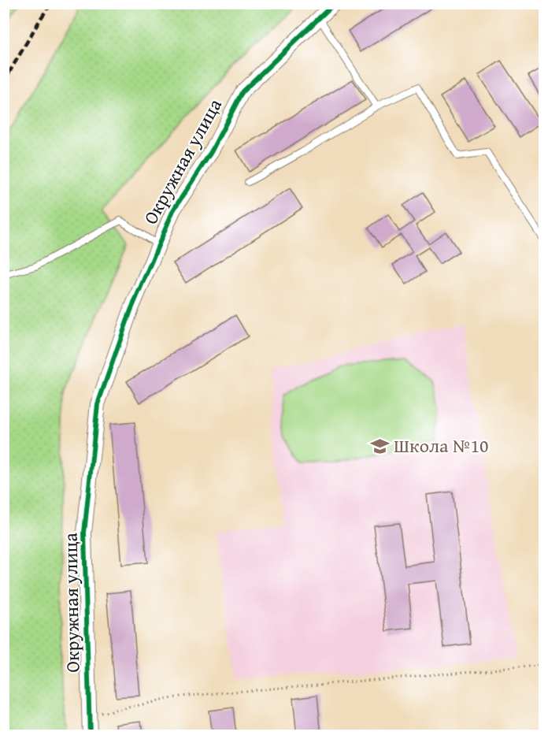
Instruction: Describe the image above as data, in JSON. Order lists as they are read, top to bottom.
{
  "streets": {
    "street": ["Окружная улица"]
  },
  "places": {
    "school or university": ["Школа №10"]
  }
}
